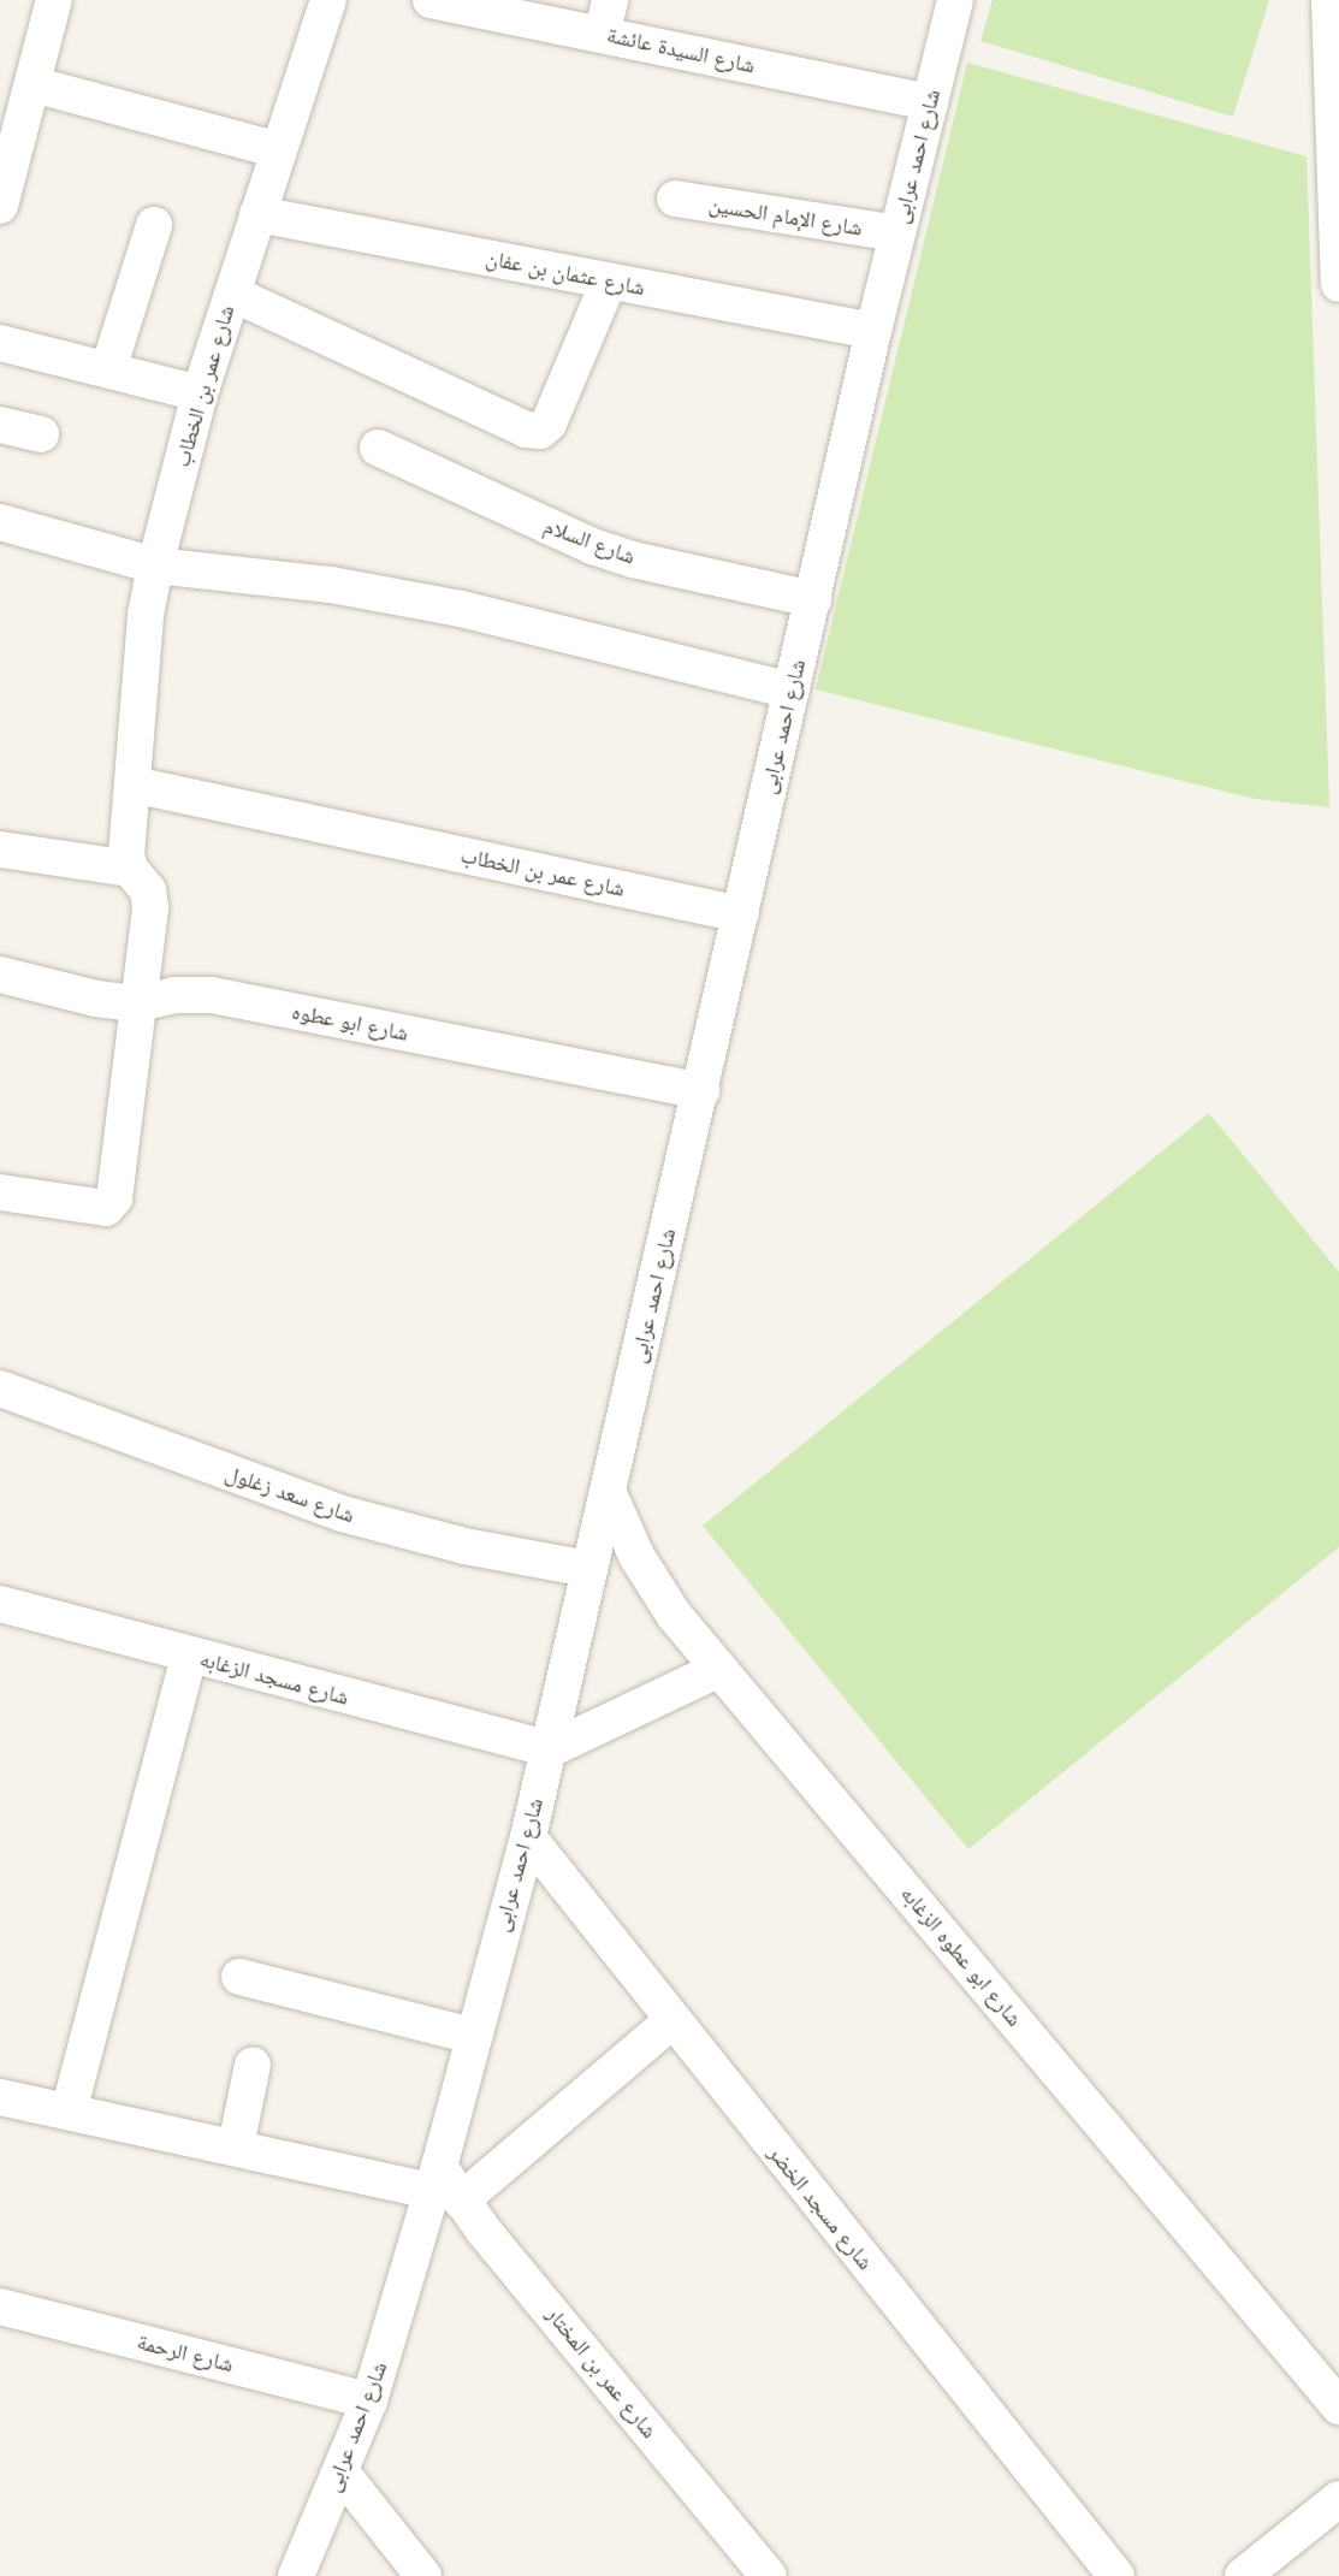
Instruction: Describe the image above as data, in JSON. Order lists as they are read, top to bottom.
{
  "streets": {
    "street": [
      "شارع السيدة عائشة",
      "شارع احمد عرابى",
      "شارع الإمام الحسين",
      "شارع عثمان بن عفان",
      "شارع عمر بن الخطاب",
      "شارع السلام",
      "شارع ابو عطوه",
      "شارع سعد زغلول",
      "شارع مسجد الزغابه",
      "شارع ابو عطوه الزغابه",
      "شارع مسجد الخضر",
      "شارع الرحمة",
      "شارع عمر بن المختار"
    ]
  },
  "crossings": [
    ["شارع السيدة عائشة", "شارع احمد عرابى"],
    ["شارع احمد عرابى", "شارع الإمام الحسين"],
    ["شارع احمد عرابى", "شارع عثمان بن عفان"],
    ["شارع احمد عرابى", "شارع عمر بن الخطاب"],
    ["شارع احمد عرابى", "شارع السلام"],
    ["شارع احمد عرابى", "شارع ابو عطوه"],
    ["شارع احمد عرابى", "شارع سعد زغلول"],
    ["شارع احمد عرابى", "شارع مسجد الزغابه"],
    ["شارع احمد عرابى", "شارع ابو عطوه الزغابه"],
    ["شارع احمد عرابى", "شارع مسجد الخضر"],
    ["شارع احمد عرابى", "شارع الرحمة"],
    ["شارع احمد عرابى", "شارع عمر بن المختار"],
    ["شارع عثمان بن عفان", "شارع عمر بن الخطاب"]
  ]
}
